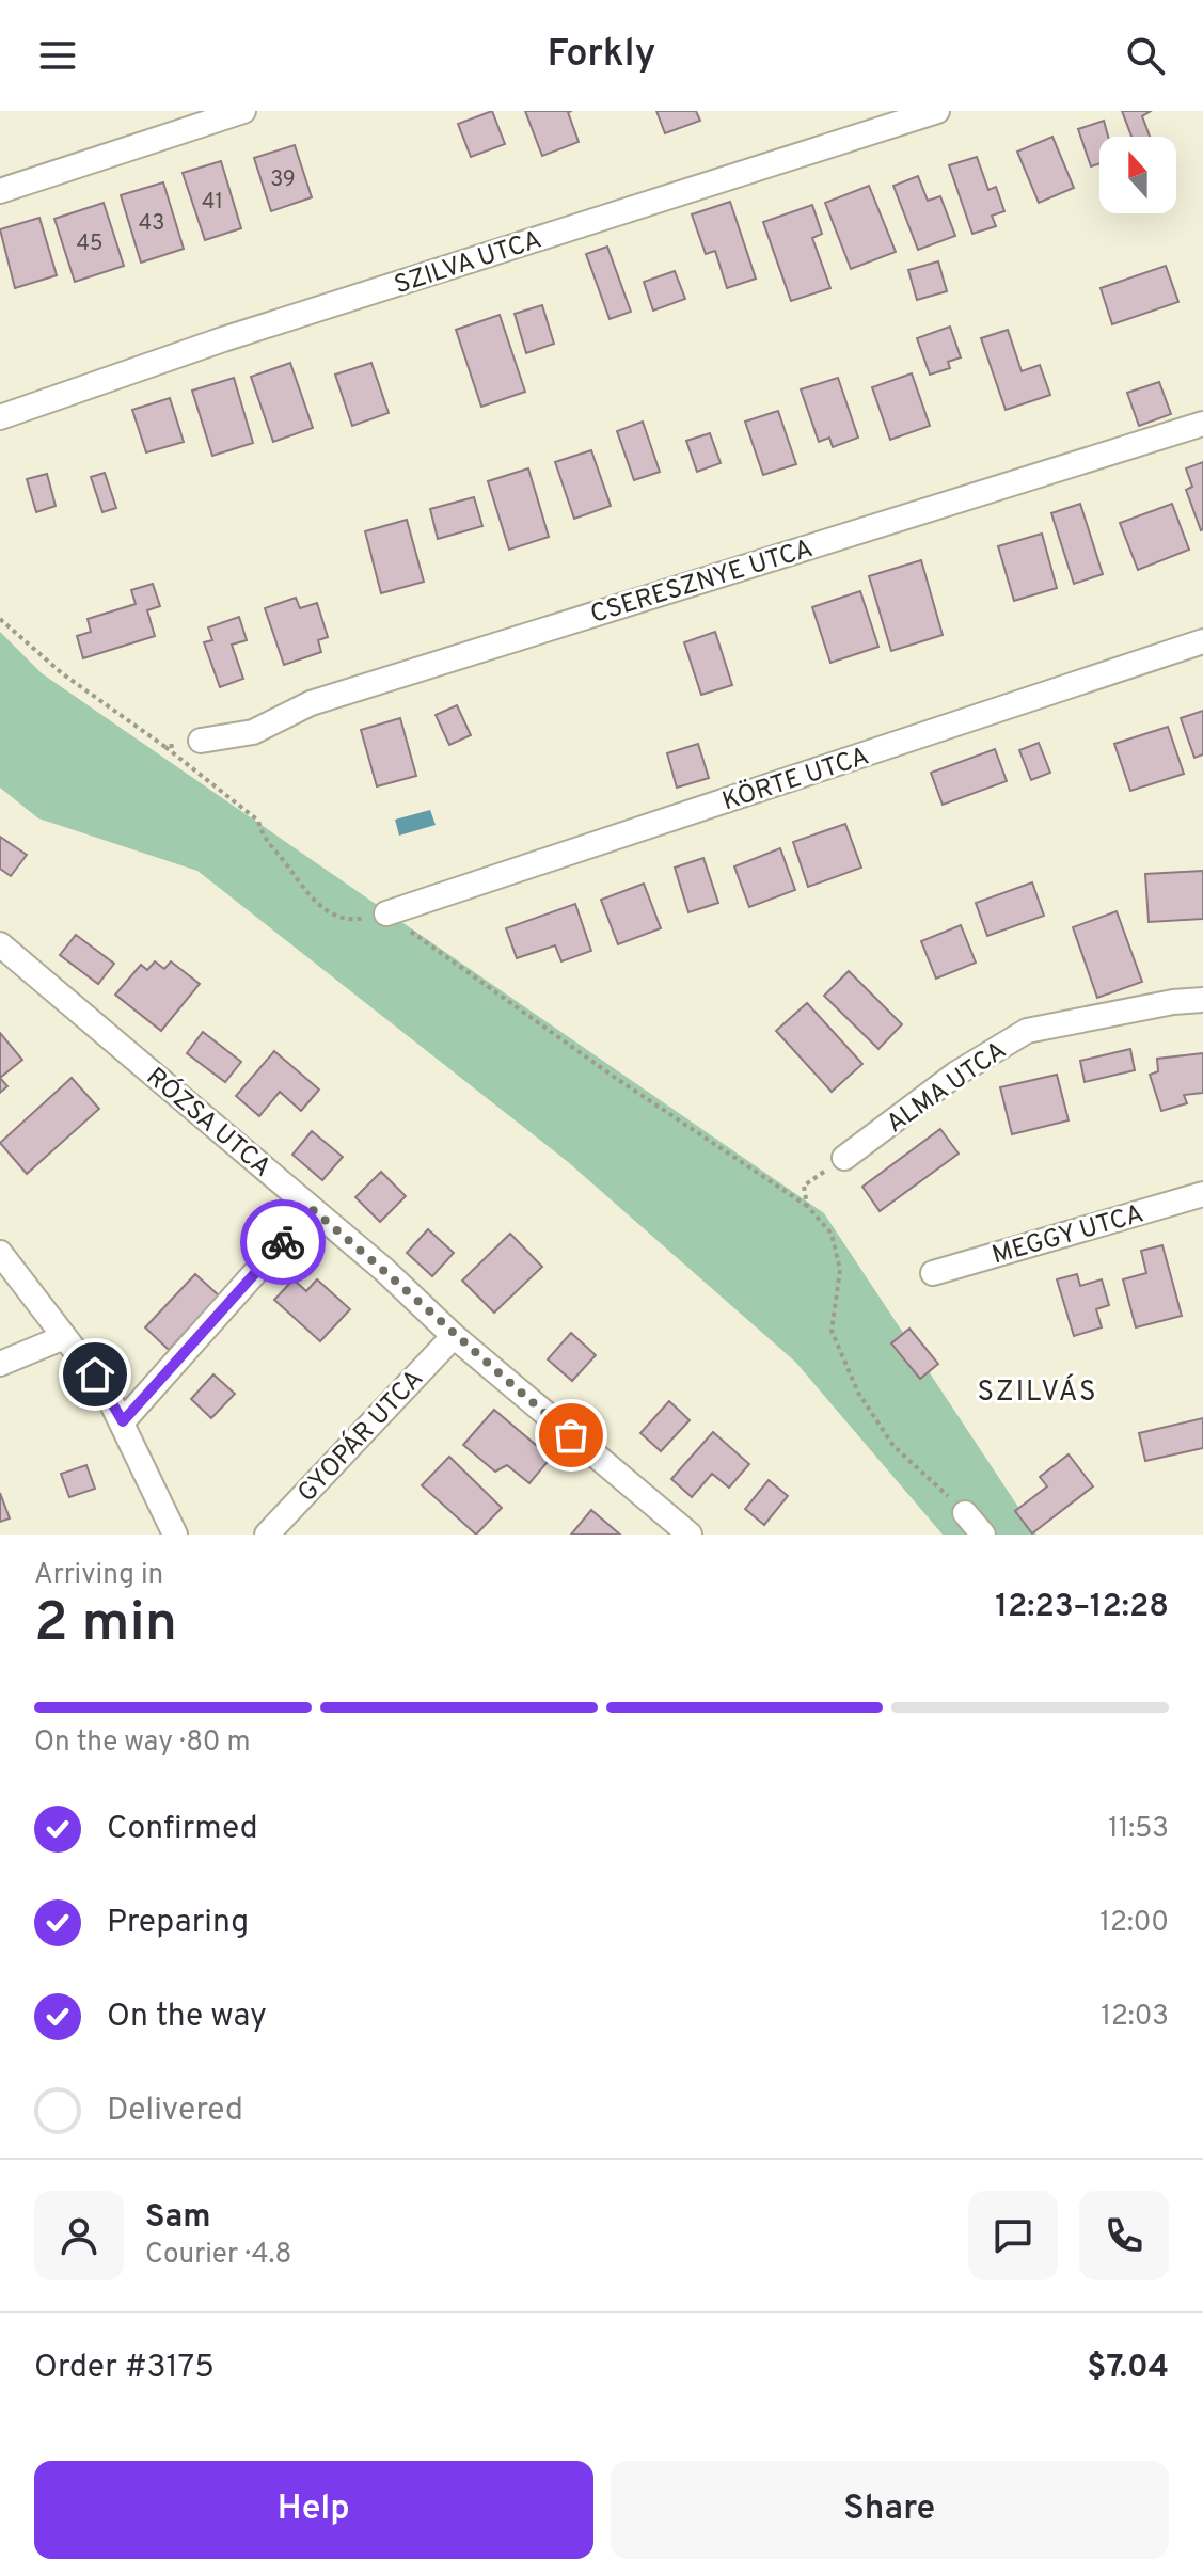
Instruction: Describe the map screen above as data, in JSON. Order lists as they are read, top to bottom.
{
  "streets": {
    "street": [
      "SZILVA UTCA",
      "CSERESZNYE UTCA",
      "KÖRTE UTCA",
      "ALMA UTCA",
      "RÓZSA UTCA",
      "MEGGY UTCA",
      "GYOPÁR UTCA"
    ]
  },
  "crossings": [
    ["RÓZSA UTCA", "GYOPÁR UTCA"]
  ],
  "districts": ["SZILVÁS"],
  "house_numbers": [
    "39",
    "41",
    "43",
    "45"
  ],
  "north": "top",
  "page": {
    "header": "Forkly",
    "heading": ["2 min", "Arriving in", "12:23–12:28"],
    "panel": [
      "Sam",
      "Courier · 4.8",
      "Order #3175",
      "$7.04"
    ],
    "bar": "On the way · 80 m",
    "list": [
      ["Confirmed", "11:53"],
      ["Preparing", "12:00"],
      ["On the way", "12:03"],
      "Delivered"
    ],
    "buttons": ["Help", "Share"]
  }
}
